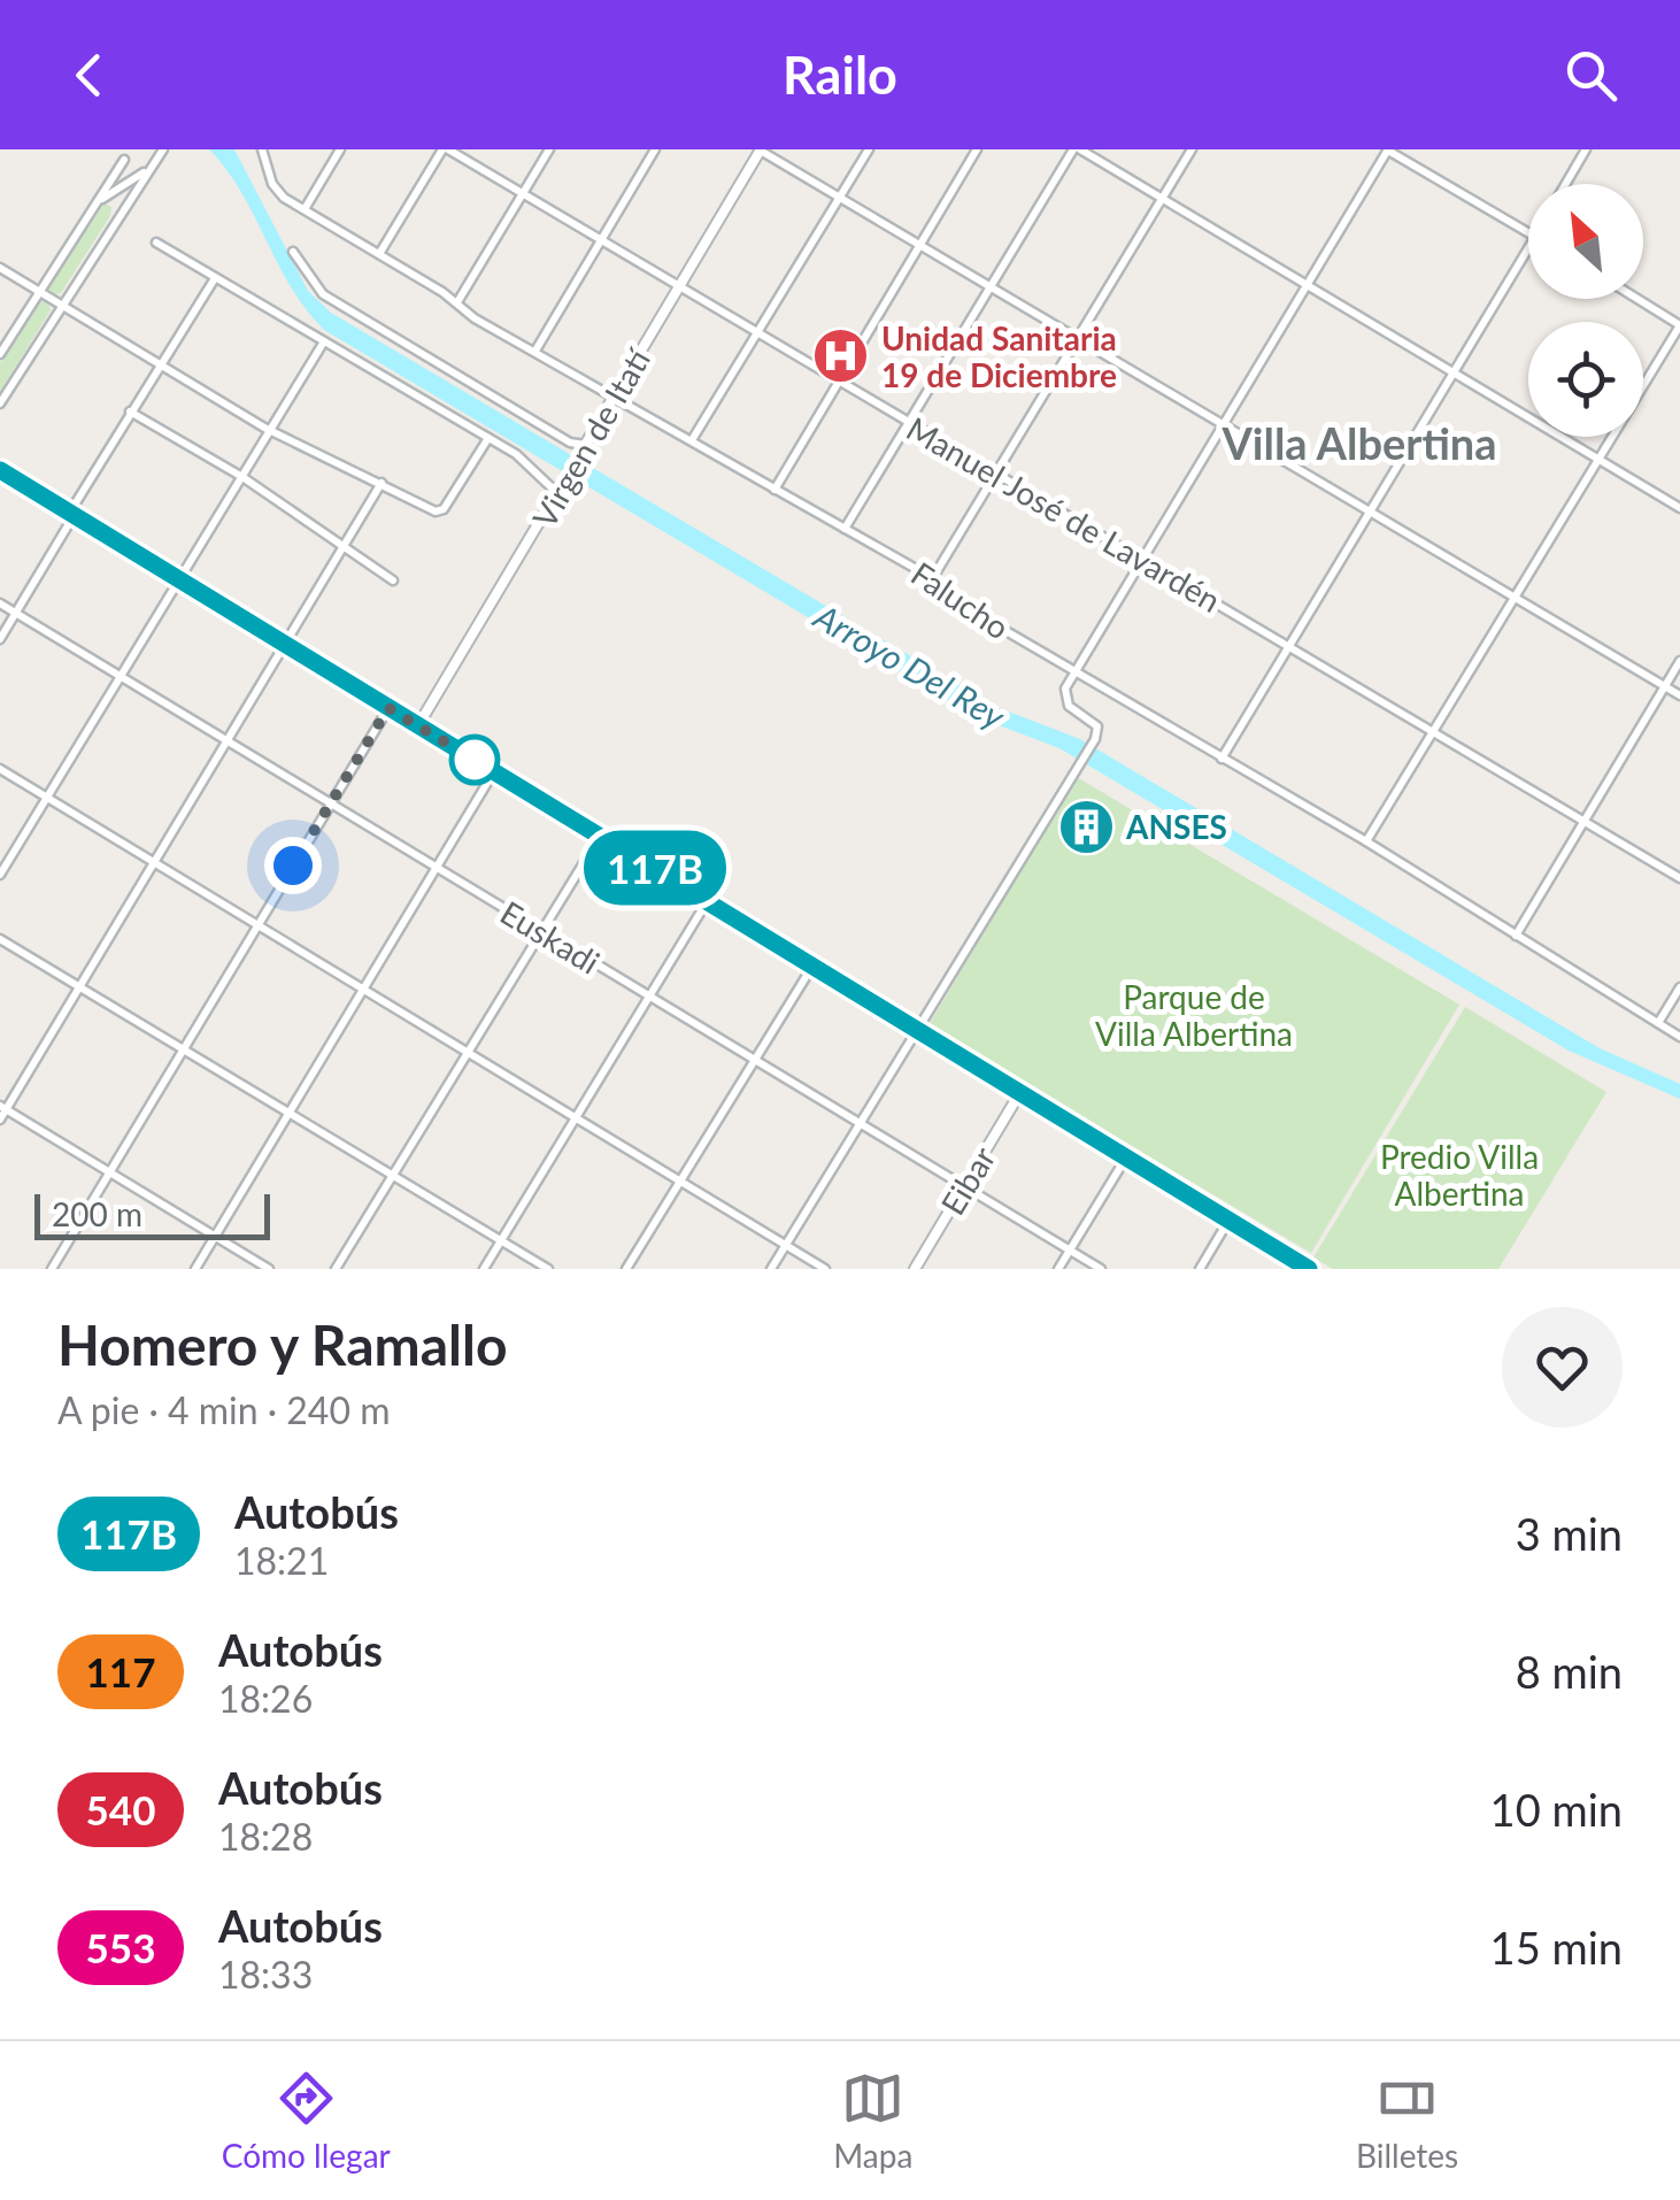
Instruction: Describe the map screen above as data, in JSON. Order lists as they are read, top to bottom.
{
  "streets": {
    "main road": ["Virgen de Itatí", "Eibar"],
    "street": ["Manuel José de Lavardén", "Falucho", "Euskadi"]
  },
  "crossings": [
    ["Virgen de Itatí", "Manuel José de Lavardén"],
    ["Virgen de Itatí", "Falucho"],
    ["Euskadi", "Eibar"]
  ],
  "districts": ["Villa Albertina"],
  "water": ["Arroyo Del Rey"],
  "parks": ["Parque de Villa Albertina", "Predio Villa Albertina"],
  "places": {
    "hospital": ["Unidad Sanitaria 19 de Diciembre"],
    "building": ["ANSES"]
  },
  "lines": ["bus line 117B"],
  "scale_bar": "200 m",
  "north": "top left",
  "page": {
    "header": "Railo",
    "on_map": "117B",
    "scale": "200 m",
    "heading": ["Homero y Ramallo", "A pie · 4 min · 240 m"],
    "list": [
      {
        "mark": "117B",
        "name": "Autobús",
        "note": "18:21",
        "value": "3 min"
      },
      {
        "mark": "117",
        "name": "Autobús",
        "note": "18:26",
        "value": "8 min"
      },
      {
        "mark": "540",
        "name": "Autobús",
        "note": "18:28",
        "value": "10 min"
      },
      {
        "mark": "553",
        "name": "Autobús",
        "note": "18:33",
        "value": "15 min"
      }
    ],
    "tabs": ["Cómo llegar", "Mapa", "Billetes"]
  }
}
